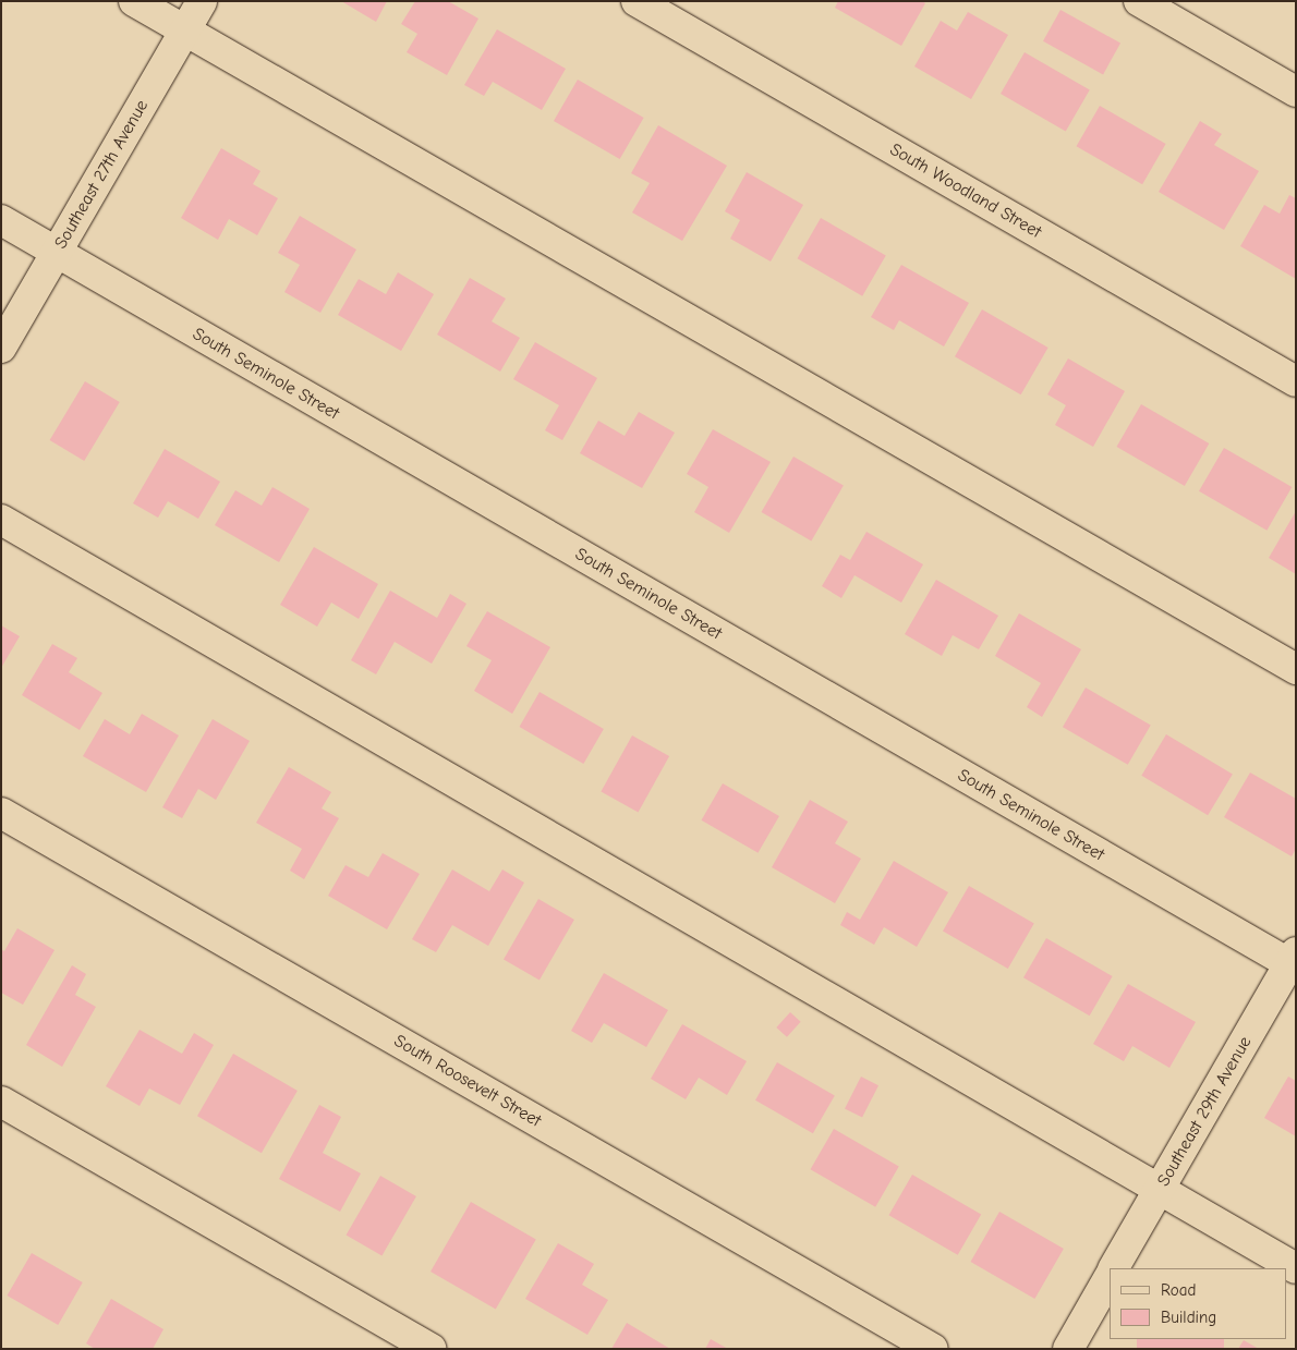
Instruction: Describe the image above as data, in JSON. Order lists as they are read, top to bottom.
{
  "streets": {
    "street": [
      "Southeast 27th Avenue",
      "South Woodland Street",
      "South Seminole Street",
      "South Roosevelt Street",
      "Southeast 29th Avenue"
    ]
  },
  "crossings": [
    ["Southeast 27th Avenue", "South Seminole Street"],
    ["South Seminole Street", "Southeast 29th Avenue"]
  ],
  "legend": ["Road", "Building"]
}
